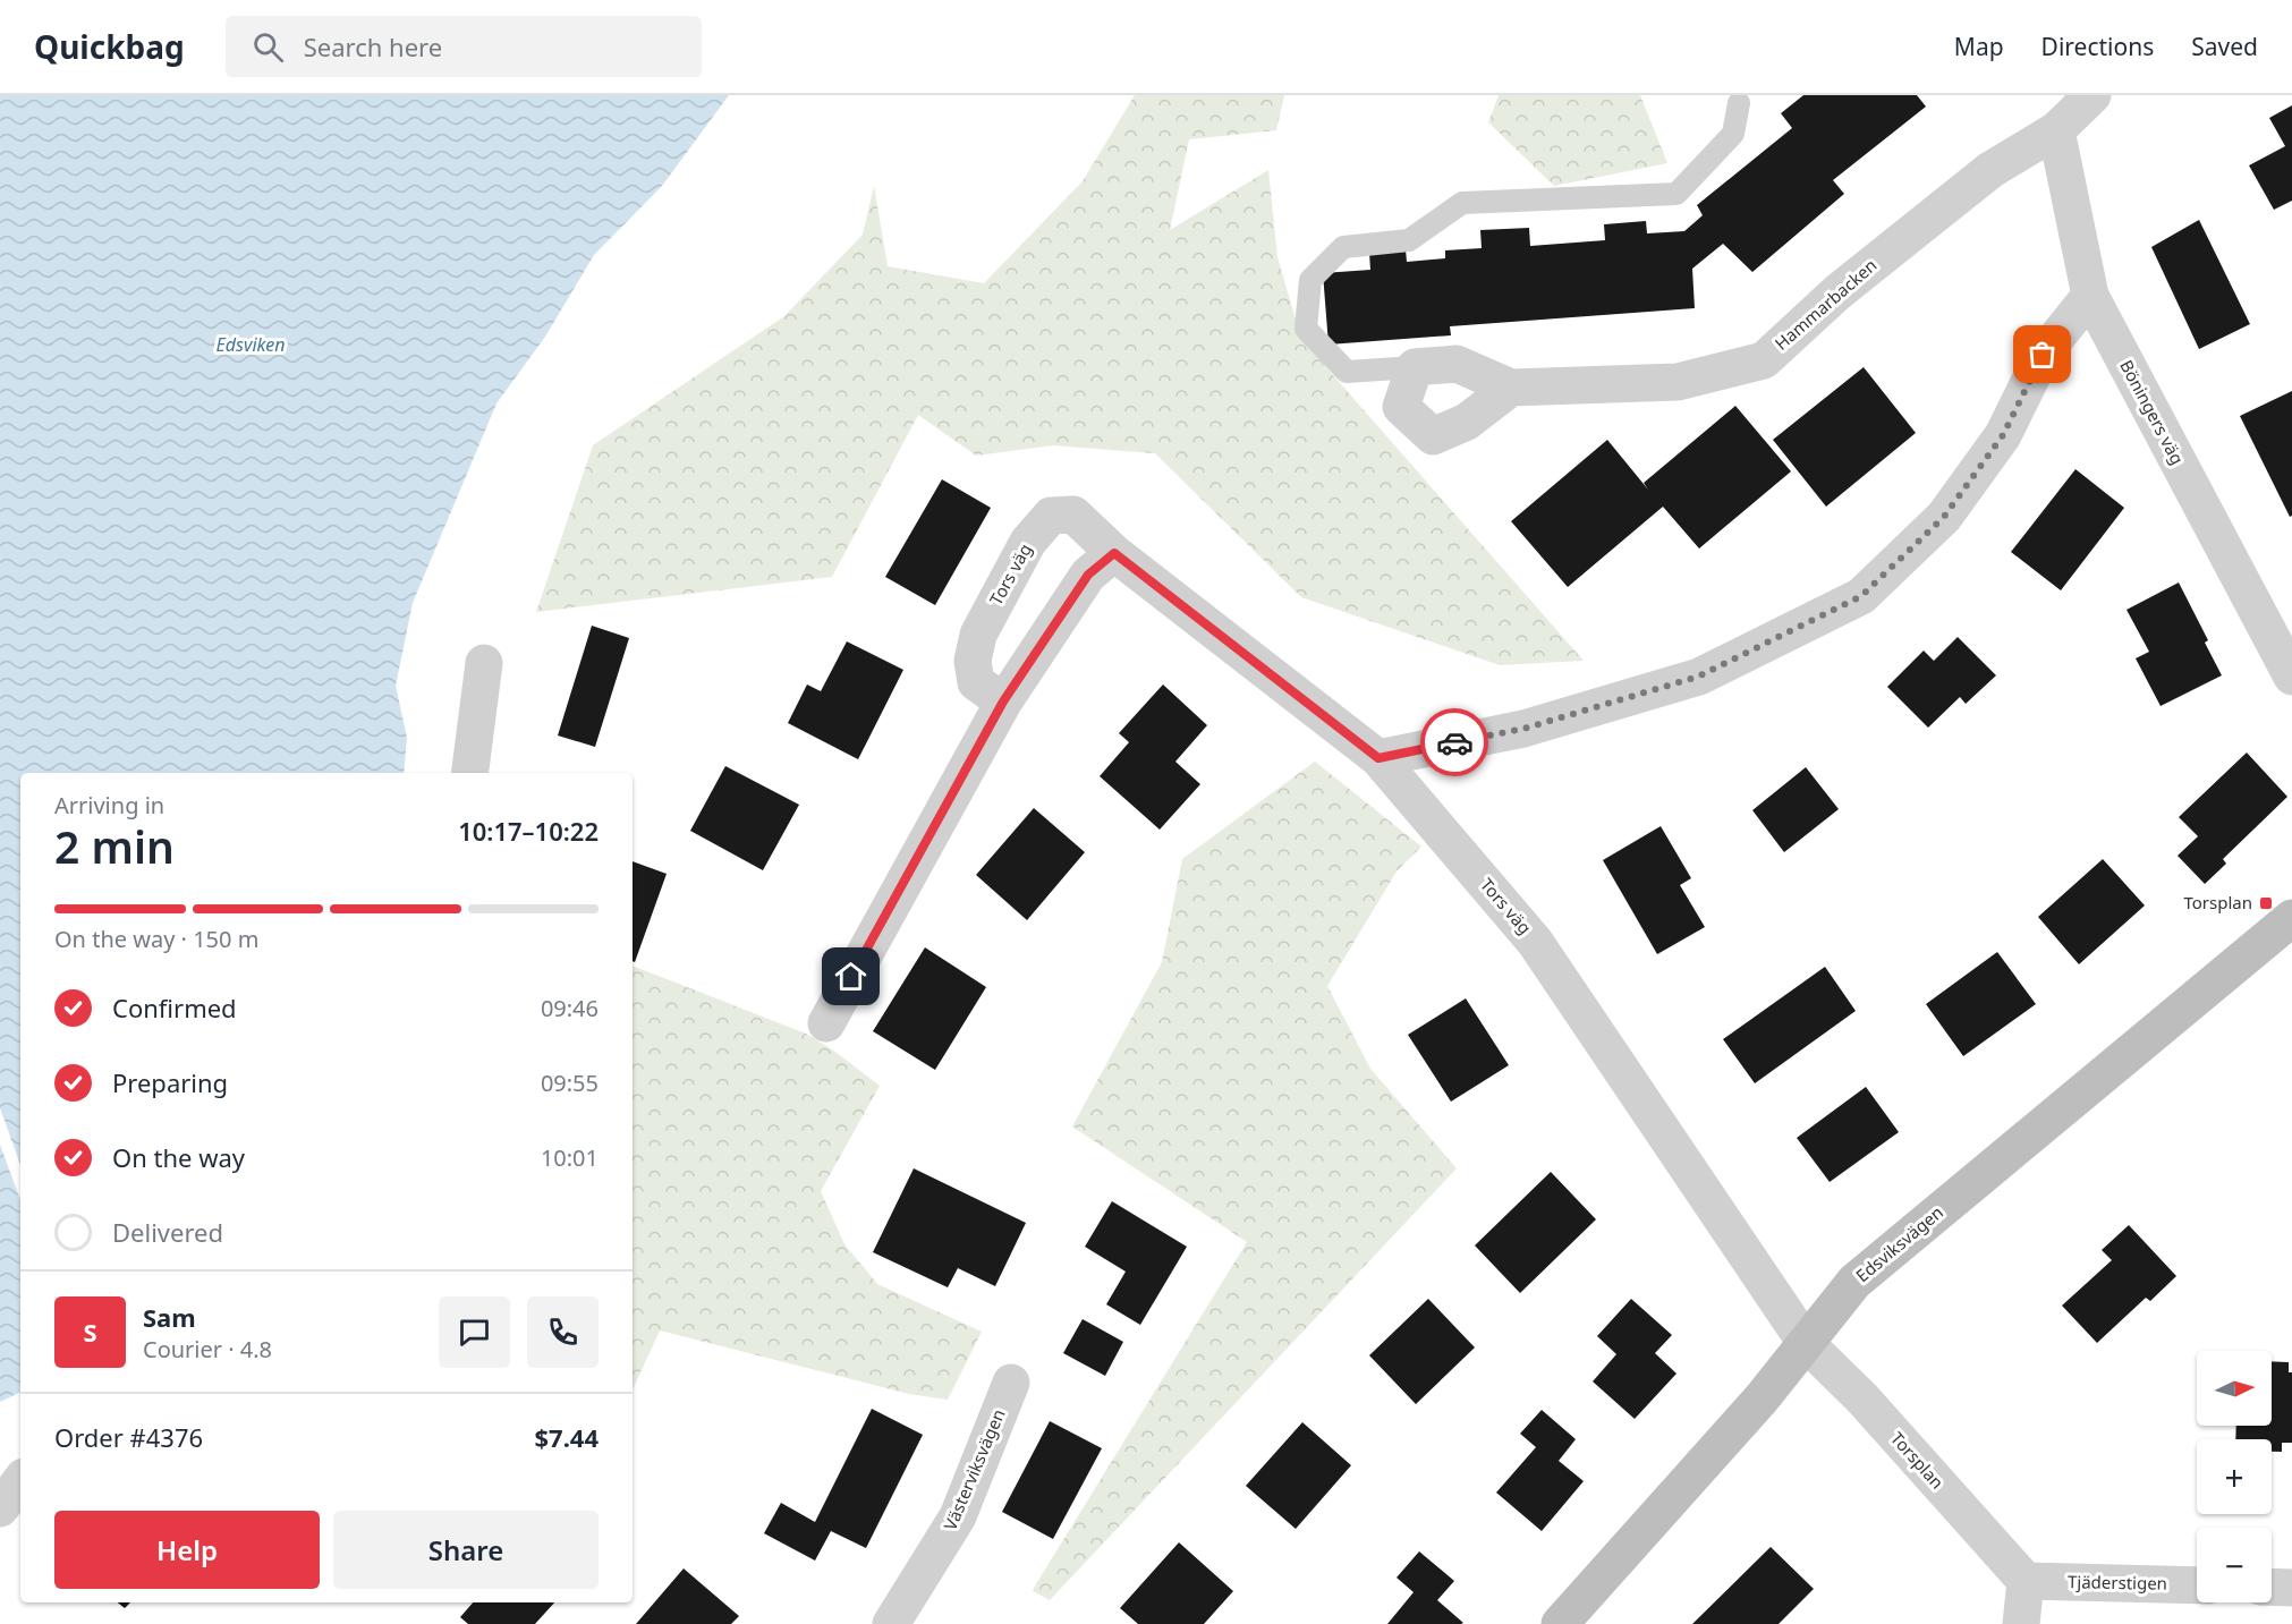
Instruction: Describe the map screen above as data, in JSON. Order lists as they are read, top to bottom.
{
  "streets": {
    "street": [
      "Hammarbacken",
      "Böningers väg",
      "Tors väg",
      "Edsviksvägen",
      "Torsplan",
      "Västerviksvägen",
      "Tjäderstigen"
    ]
  },
  "crossings": [
    ["Hammarbacken", "Böningers väg"],
    ["Tors väg", "Edsviksvägen"],
    ["Tors väg", "Torsplan"],
    ["Edsviksvägen", "Torsplan"],
    ["Torsplan", "Tjäderstigen"]
  ],
  "water": ["Edsviken"],
  "places": {
    "transit": ["Torsplan"]
  },
  "north": "right",
  "page": {
    "header": "Quickbag",
    "search": "Search here",
    "nav": ["Map", "Directions", "Saved"],
    "heading": ["2 min", "Arriving in", "10:17–10:22"],
    "panel": [
      "Sam",
      "Courier · 4.8",
      "Order #4376",
      "$7.44"
    ],
    "bar": "On the way · 150 m",
    "list": [
      ["Confirmed", "09:46"],
      ["Preparing", "09:55"],
      ["On the way", "10:01"],
      "Delivered"
    ],
    "round": "S",
    "map_buttons": ["+", "−"],
    "buttons": ["Help", "Share"]
  }
}
